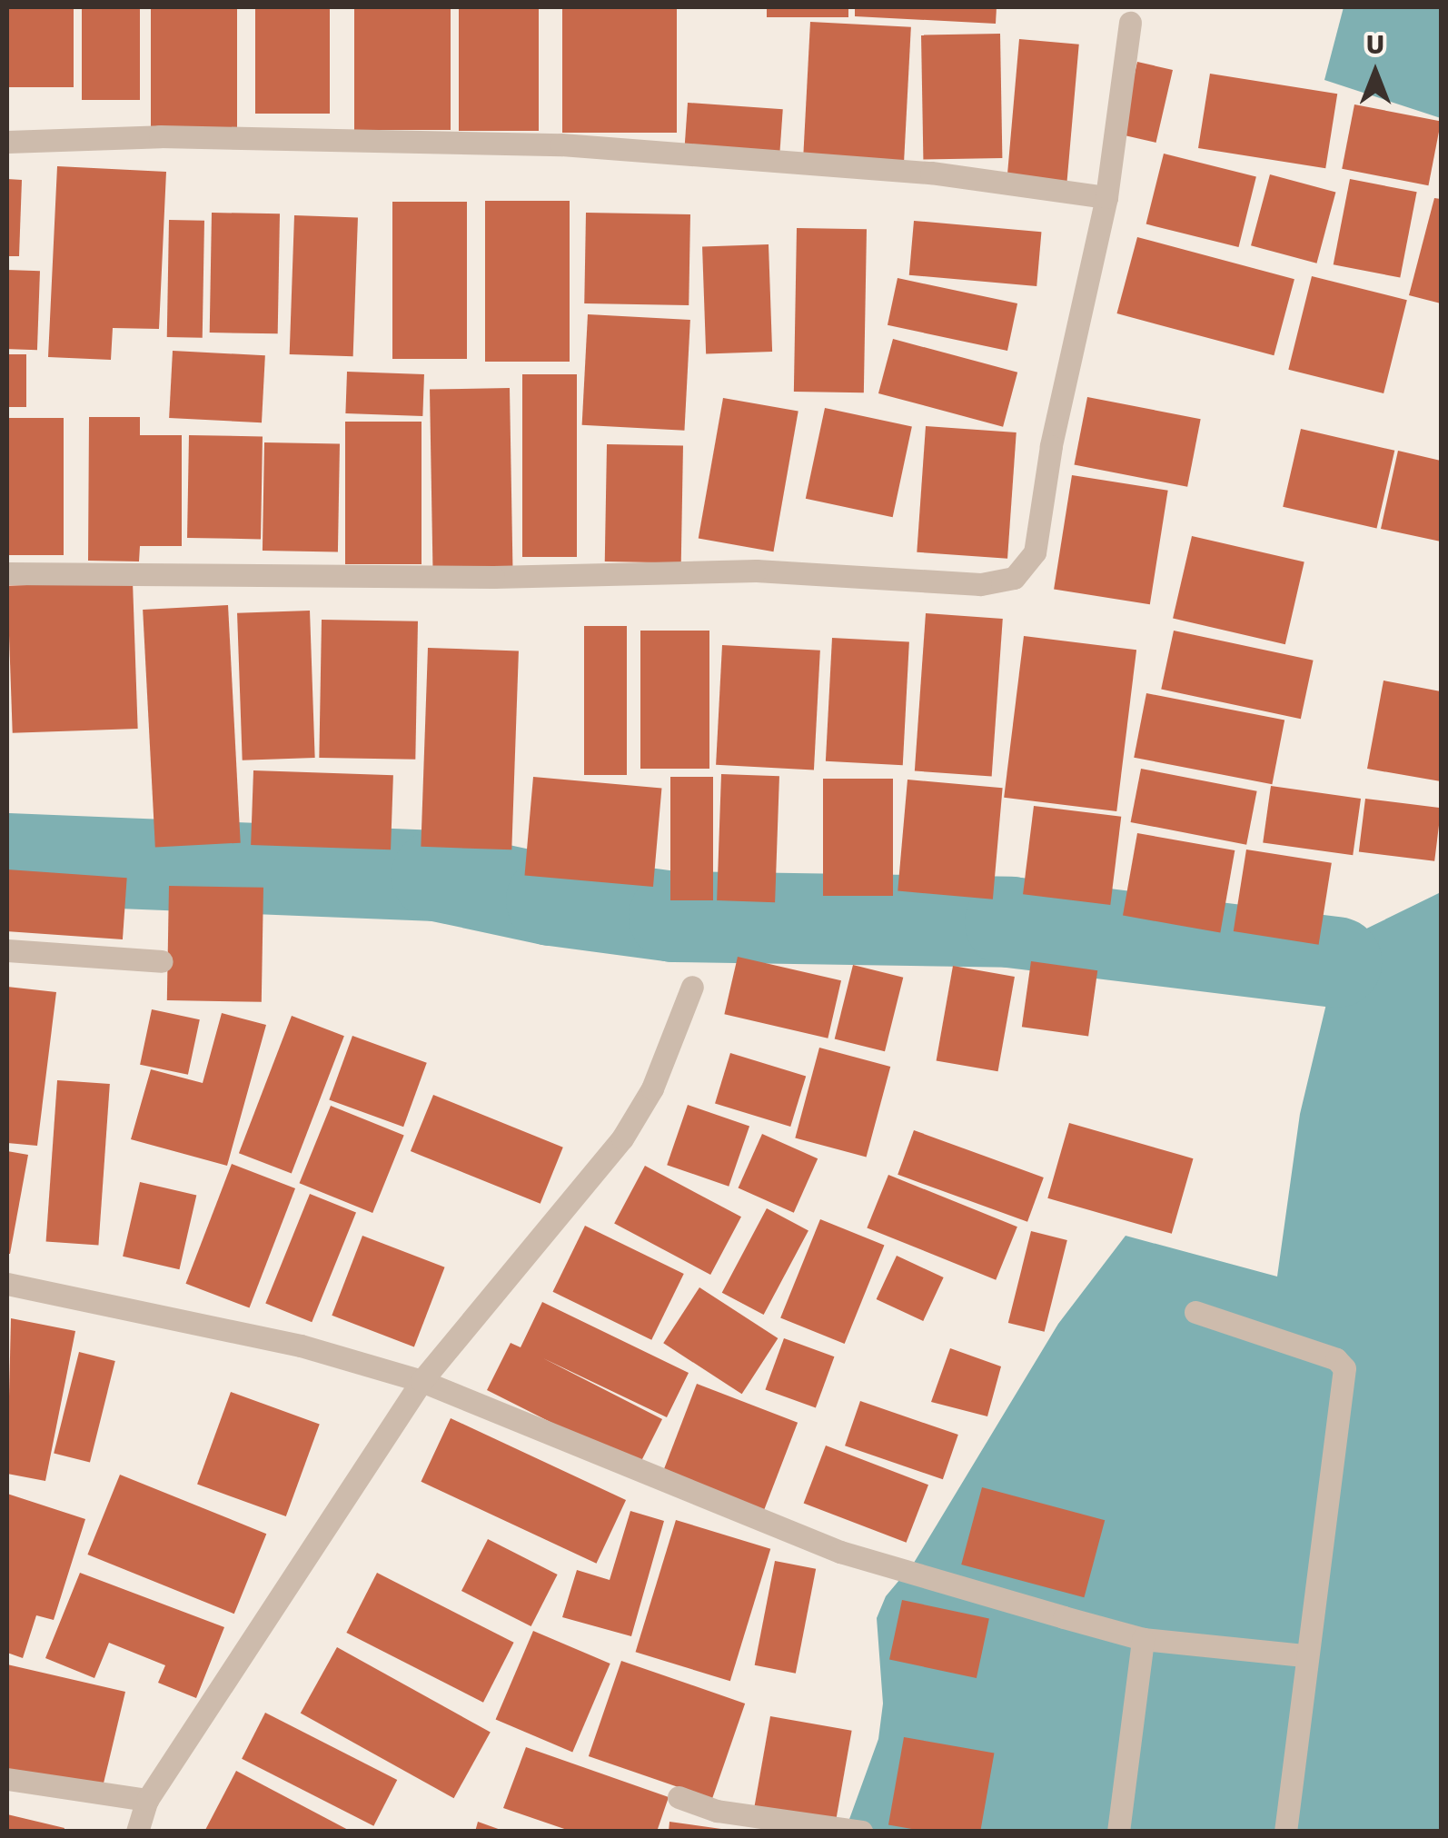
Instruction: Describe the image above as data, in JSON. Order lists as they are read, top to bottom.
{
  "north": "top"
}
